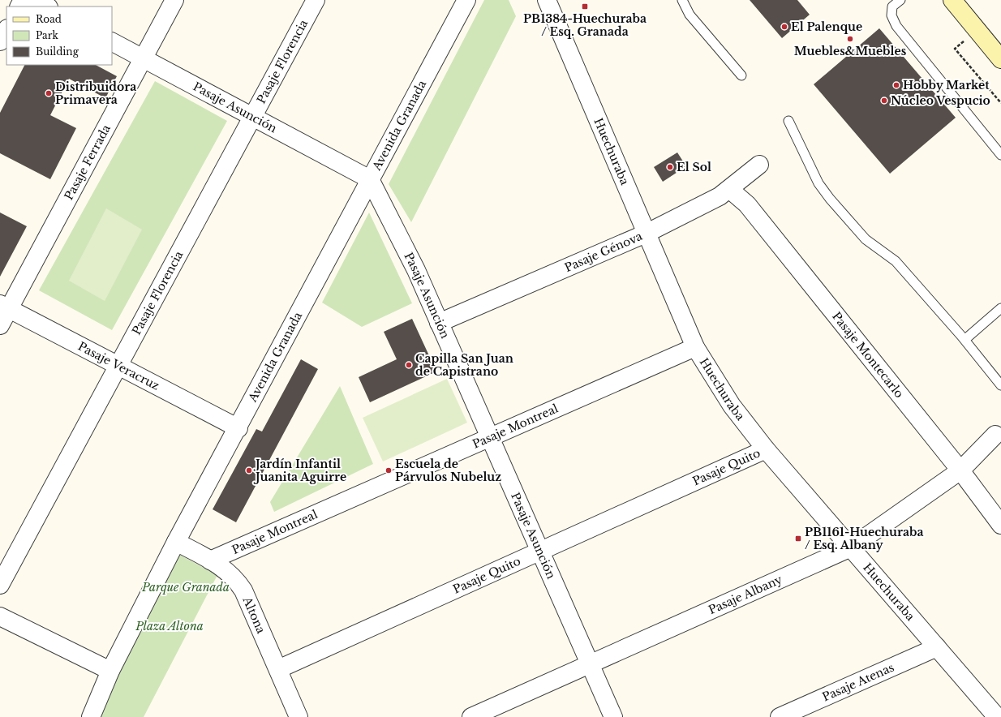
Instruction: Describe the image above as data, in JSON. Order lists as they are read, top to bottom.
{
  "streets": {
    "street": [
      "Pasaje Florencia",
      "Pasaje Asunción",
      "Avenida Granada",
      "Huechuraba",
      "Pasaje Ferrada",
      "Pasaje Génova",
      "Pasaje Montecarlo",
      "Pasaje Veracruz",
      "Pasaje Montreal",
      "Pasaje Quito",
      "Pasaje Albany",
      "Altona",
      "Pasaje Atenas"
    ]
  },
  "crossings": [
    ["Pasaje Florencia", "Pasaje Asunción"],
    ["Pasaje Florencia", "Pasaje Veracruz"],
    ["Pasaje Asunción", "Avenida Granada"],
    ["Pasaje Asunción", "Pasaje Ferrada"],
    ["Pasaje Asunción", "Pasaje Génova"],
    ["Pasaje Asunción", "Pasaje Montreal"],
    ["Pasaje Asunción", "Pasaje Quito"],
    ["Pasaje Asunción", "Pasaje Albany"],
    ["Avenida Granada", "Pasaje Veracruz"],
    ["Avenida Granada", "Altona"],
    ["Huechuraba", "Pasaje Génova"],
    ["Huechuraba", "Pasaje Montreal"],
    ["Huechuraba", "Pasaje Quito"],
    ["Huechuraba", "Pasaje Albany"],
    ["Huechuraba", "Pasaje Atenas"],
    ["Pasaje Ferrada", "Pasaje Veracruz"],
    ["Pasaje Génova", "Pasaje Montecarlo"],
    ["Pasaje Montecarlo", "Pasaje Albany"],
    ["Pasaje Montreal", "Altona"],
    ["Pasaje Quito", "Altona"]
  ],
  "parks": ["Parque Granada", "Plaza Altona"],
  "places": {
    "transit": ["PB1384-Huechuraba / Esq. Granada", "PB1161-Huechuraba / Esq. Albany"],
    "other": [
      "El Palenque",
      "Muebles&Muebles",
      "Hobby Market",
      "Distribuidora Primavera",
      "Núcleo Vespucio",
      "El Sol",
      "Capilla San Juan de Capistrano",
      "Jardín Infantil Juanita Aguirre",
      "Escuela de Párvulos Nubeluz"
    ]
  },
  "legend": ["Road", "Park", "Building"]
}
